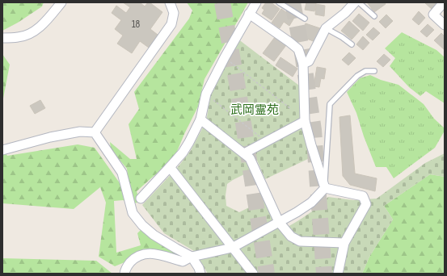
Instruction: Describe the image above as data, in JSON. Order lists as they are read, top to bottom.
{
  "parks": ["武岡霊苑"],
  "house_numbers": ["18"]
}
